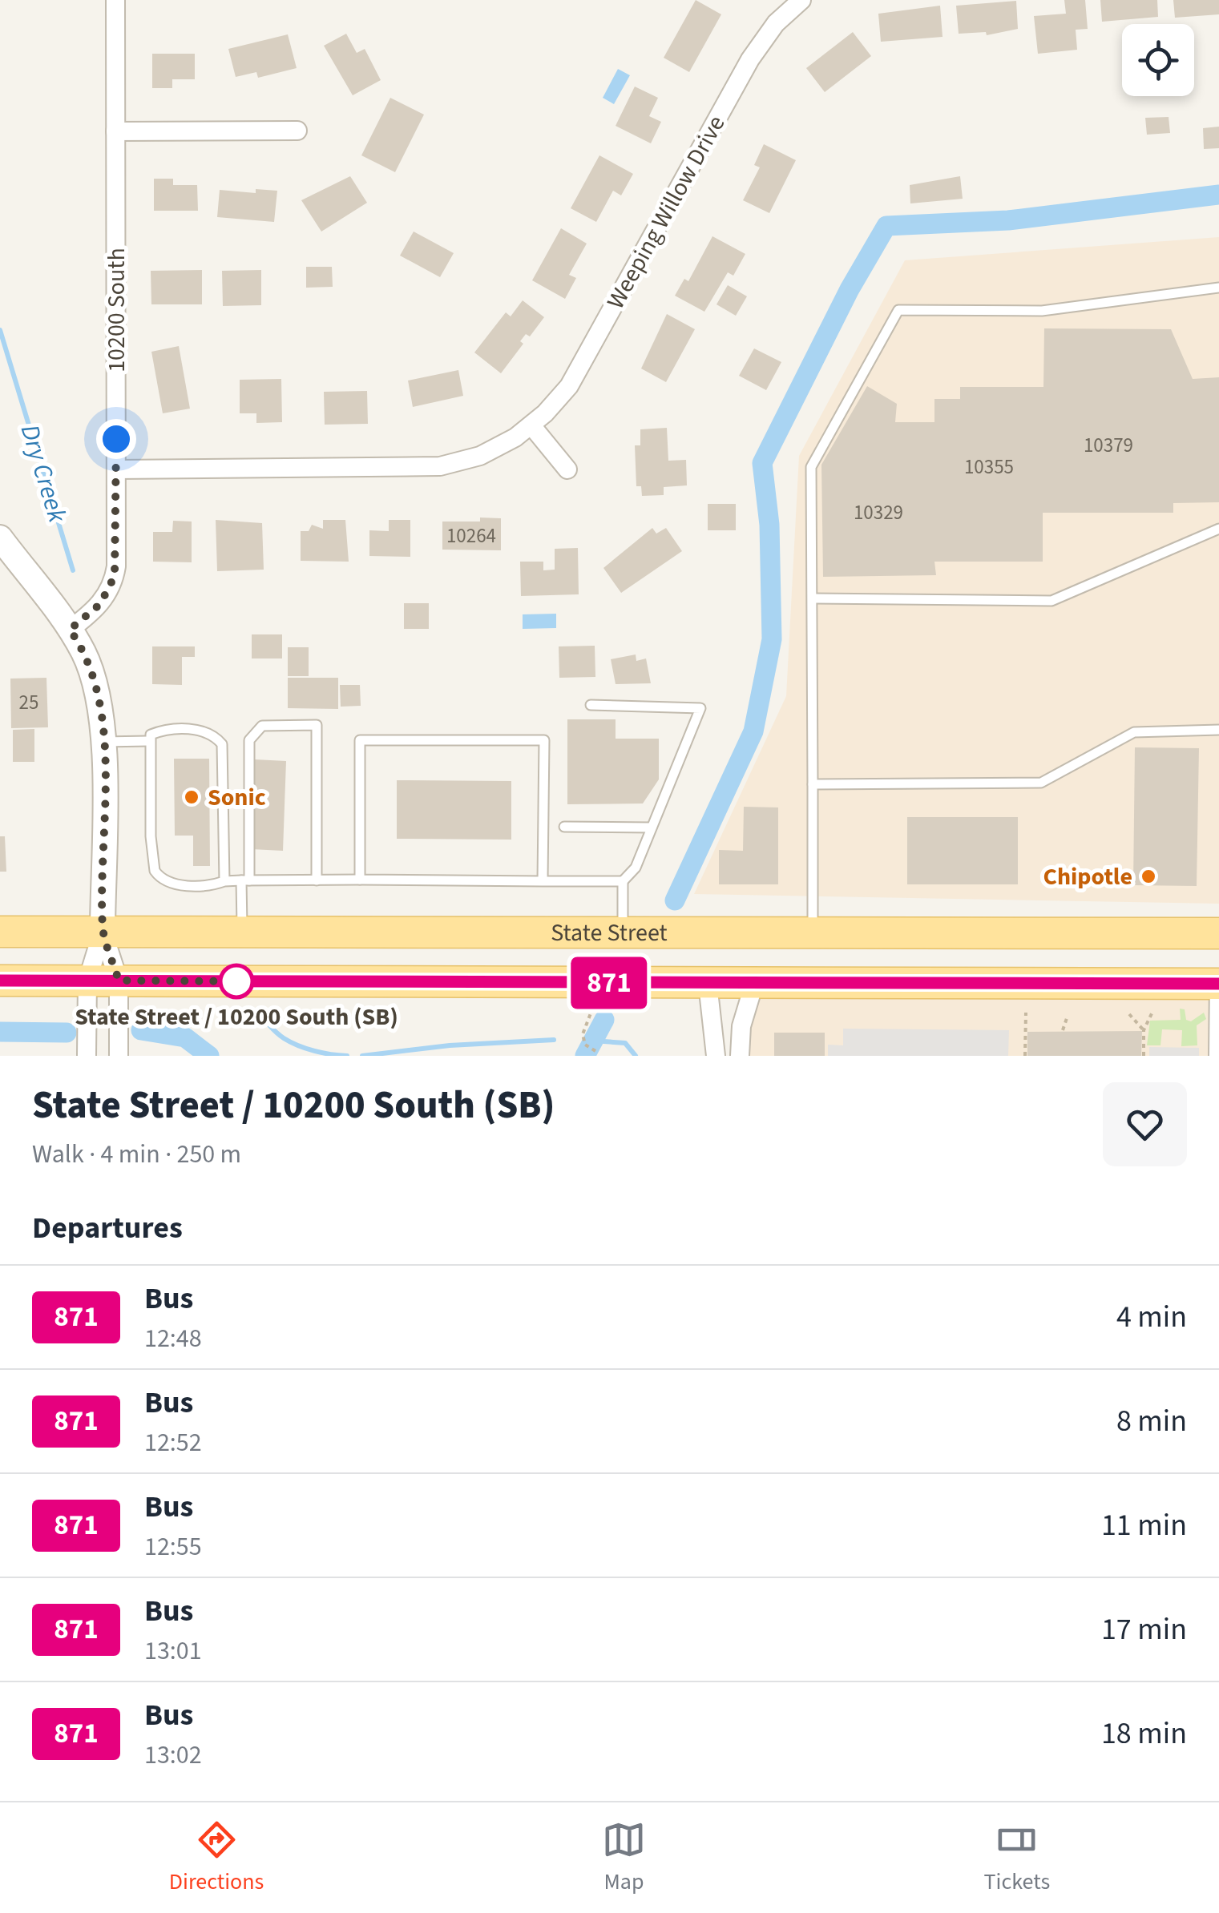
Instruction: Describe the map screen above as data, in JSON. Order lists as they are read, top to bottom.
{
  "streets": {
    "main road": ["State Street"],
    "street": ["Weeping Willow Drive", "10200 South"]
  },
  "crossings": [
    ["Weeping Willow Drive", "10200 South"]
  ],
  "water": ["Dry Creek"],
  "places": ["Sonic", "Chipotle", "State Street / 10200 South (SB)"],
  "lines": ["bus line 871"],
  "house_numbers": [
    "10379",
    "10355",
    "10329",
    "10264",
    "25"
  ],
  "page": {
    "on_map": "871",
    "heading": [
      ["State Street / 10200 South (SB)", "Walk · 4 min · 250 m"],
      "Departures"
    ],
    "list": [
      {
        "mark": "871",
        "name": "Bus",
        "note": "12:48",
        "value": "4 min"
      },
      {
        "mark": "871",
        "name": "Bus",
        "note": "12:52",
        "value": "8 min"
      },
      {
        "mark": "871",
        "name": "Bus",
        "note": "12:55",
        "value": "11 min"
      },
      {
        "mark": "871",
        "name": "Bus",
        "note": "13:01",
        "value": "17 min"
      },
      {
        "mark": "871",
        "name": "Bus",
        "note": "13:02",
        "value": "18 min"
      }
    ],
    "tabs": ["Directions", "Map", "Tickets"]
  }
}
